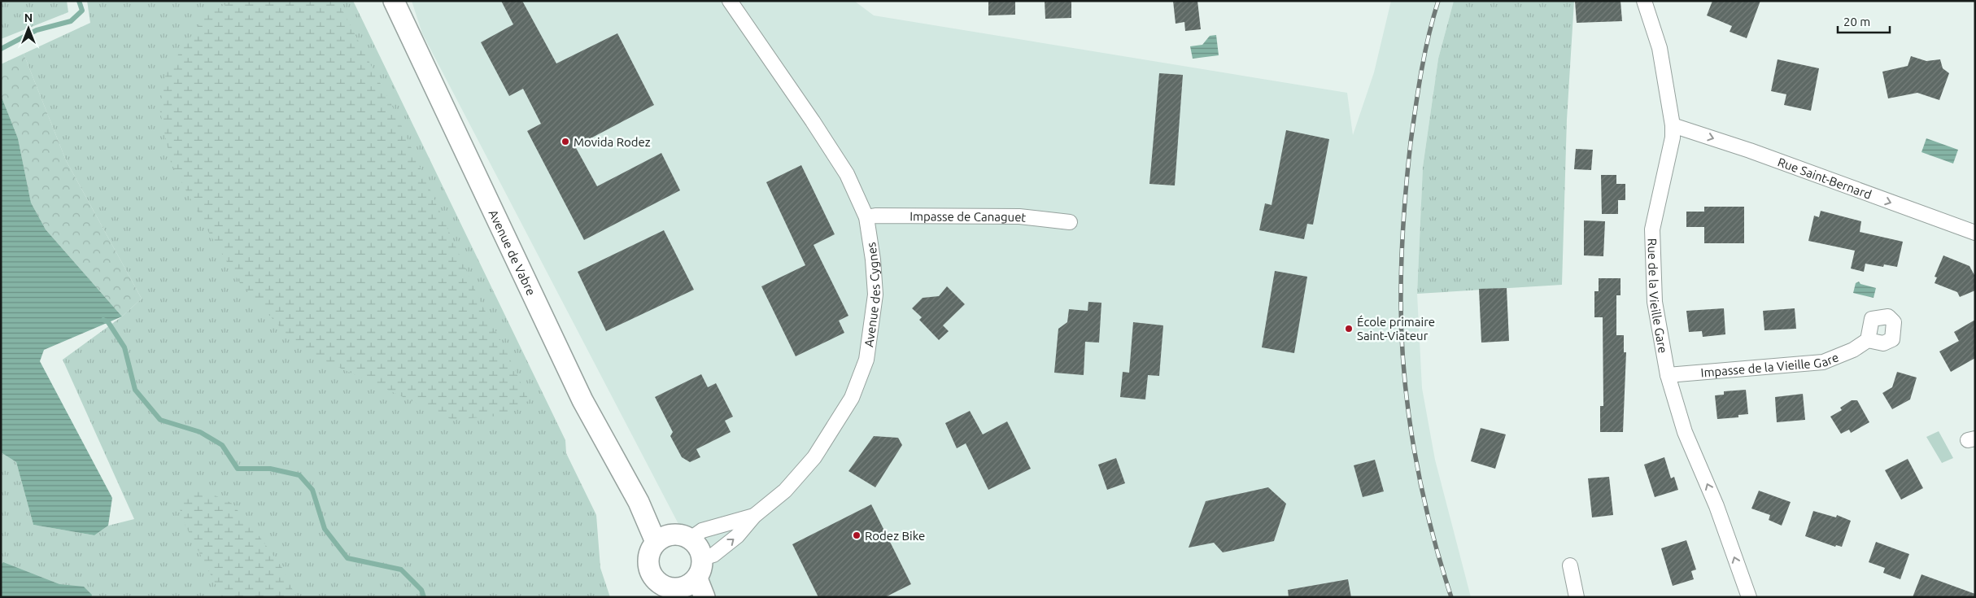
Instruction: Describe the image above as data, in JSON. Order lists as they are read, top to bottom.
{
  "streets": {
    "main road": ["Avenue de Vabre"],
    "street": [
      "Rue Saint-Bernard",
      "Impasse de Canaguet",
      "Avenue des Cygnes",
      "Rue de la Vieille Gare",
      "Impasse de la Vieille Gare"
    ]
  },
  "crossings": [
    ["Rue Saint-Bernard", "Rue de la Vieille Gare"],
    ["Impasse de Canaguet", "Avenue des Cygnes"],
    ["Avenue de Vabre", "Avenue des Cygnes"],
    ["Rue de la Vieille Gare", "Impasse de la Vieille Gare"]
  ],
  "one_way": ["Rue Saint-Bernard", "Rue de la Vieille Gare"],
  "places": ["Movida Rodez", "École primaire Saint-Viateur", "Rodez Bike"],
  "scale_bar": "20 m",
  "north": "top"
}
